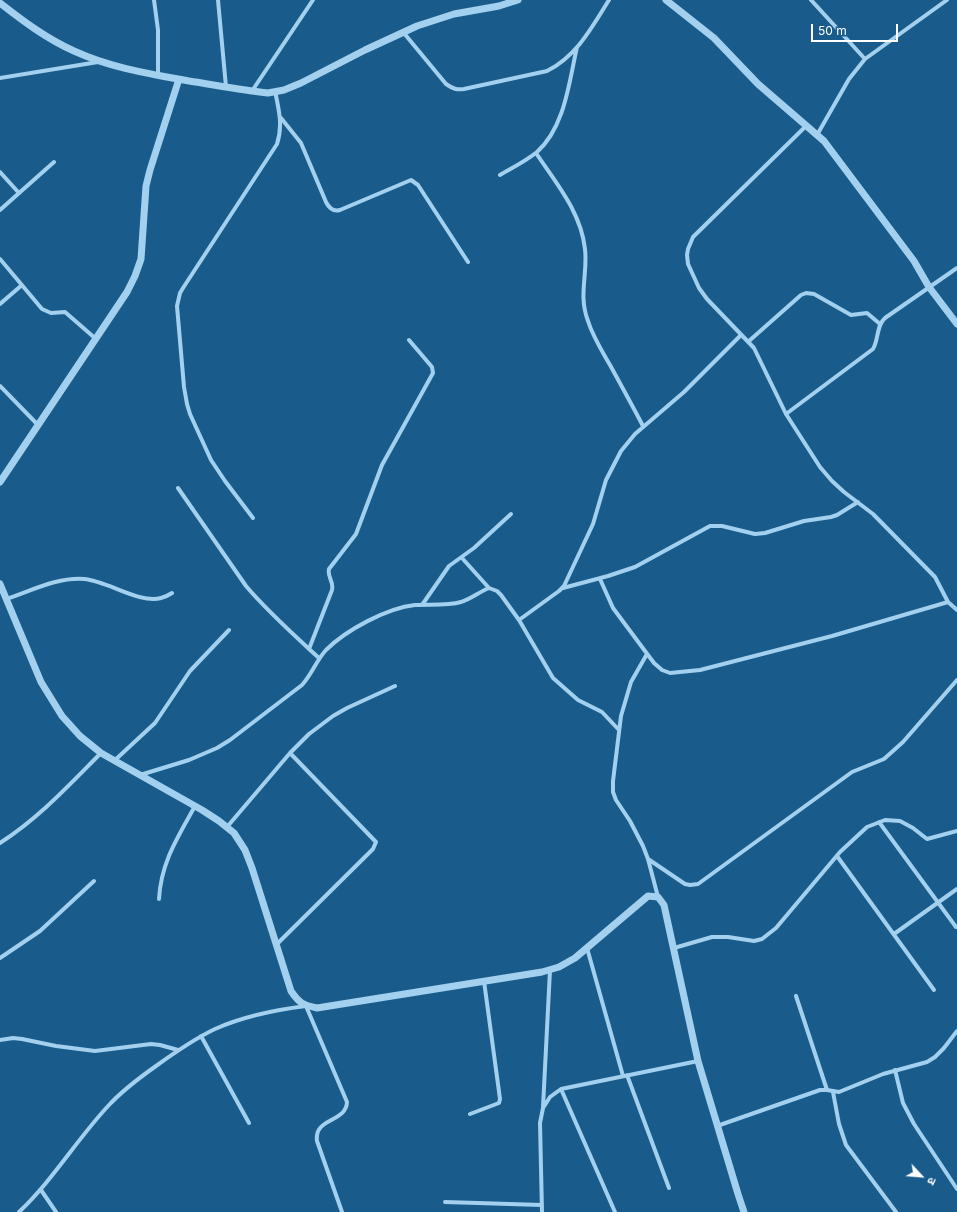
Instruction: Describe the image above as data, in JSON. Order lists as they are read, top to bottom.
{
  "scale_bar": "50 m",
  "north": "bottom right"
}
